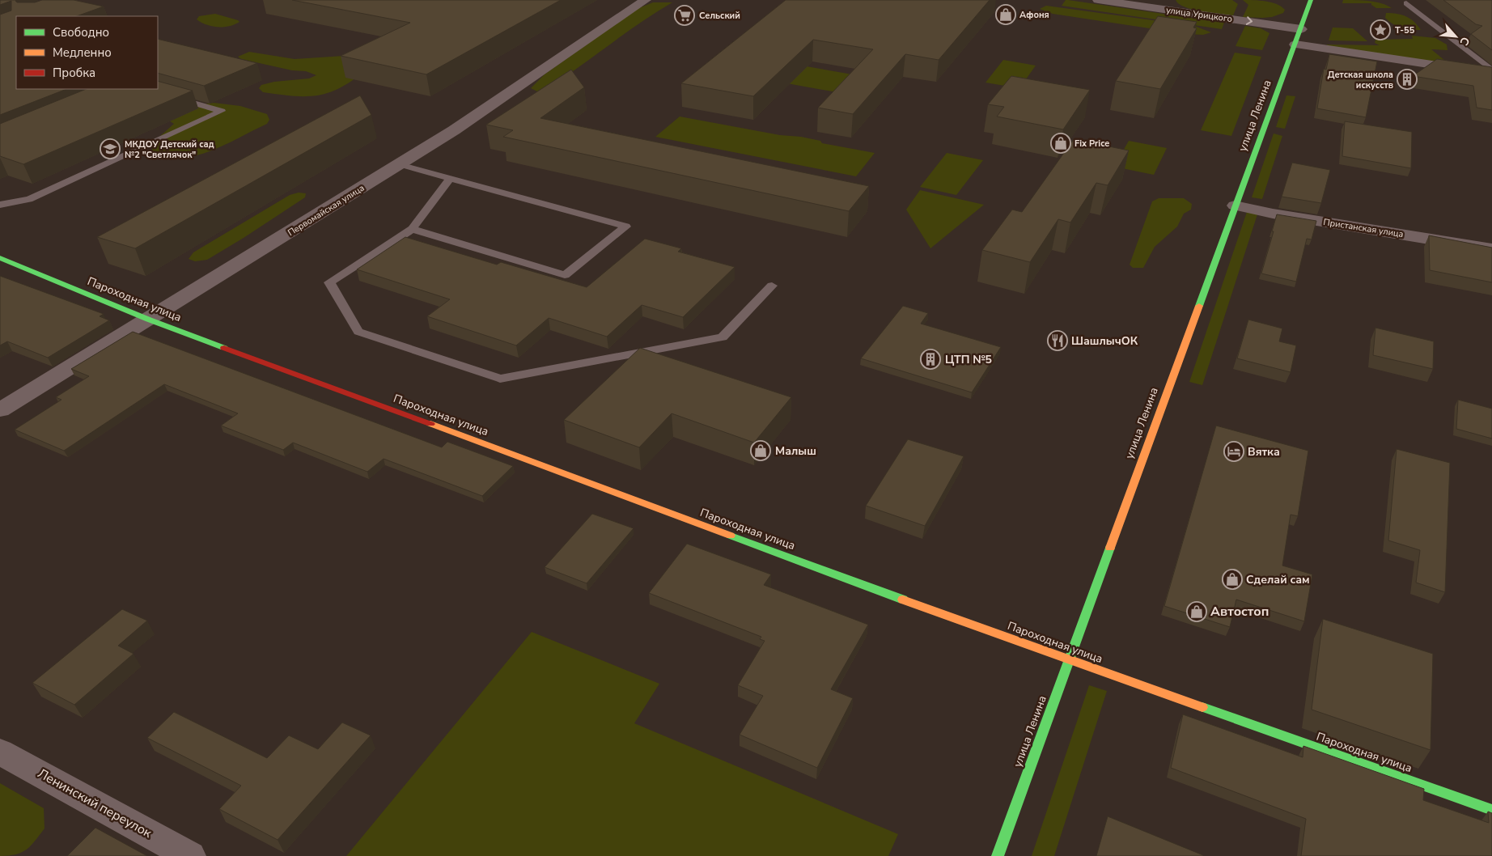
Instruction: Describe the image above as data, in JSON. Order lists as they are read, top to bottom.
{
  "streets": {
    "street": [
      "улица Урицкого",
      "улица Ленина",
      "Первомайская улица",
      "Пристанская улица",
      "Пароходная улица",
      "Ленинский переулок"
    ]
  },
  "crossings": [
    ["улица Урицкого", "улица Ленина"],
    ["улица Ленина", "Пристанская улица"],
    ["улица Ленина", "Пароходная улица"],
    ["Первомайская улица", "Пароходная улица"]
  ],
  "one_way": ["улица Урицкого"],
  "places": {
    "shop": [
      "Афоня",
      "Fix Price",
      "Малыш",
      "Сделай сам",
      "Автостоп"
    ],
    "supermarket": ["Сельский"],
    "place": ["Т-55"],
    "building": ["Детская школа искусств", "ЦТП №5"],
    "school or university": ["МКДОУ Детский сад №2 \"Светлячок\""],
    "restaurant": ["ШашлычОК"],
    "hotel": ["Вятка"]
  },
  "legend": ["Свободно", "Медленно", "Пробка"],
  "north": "bottom right"
}
